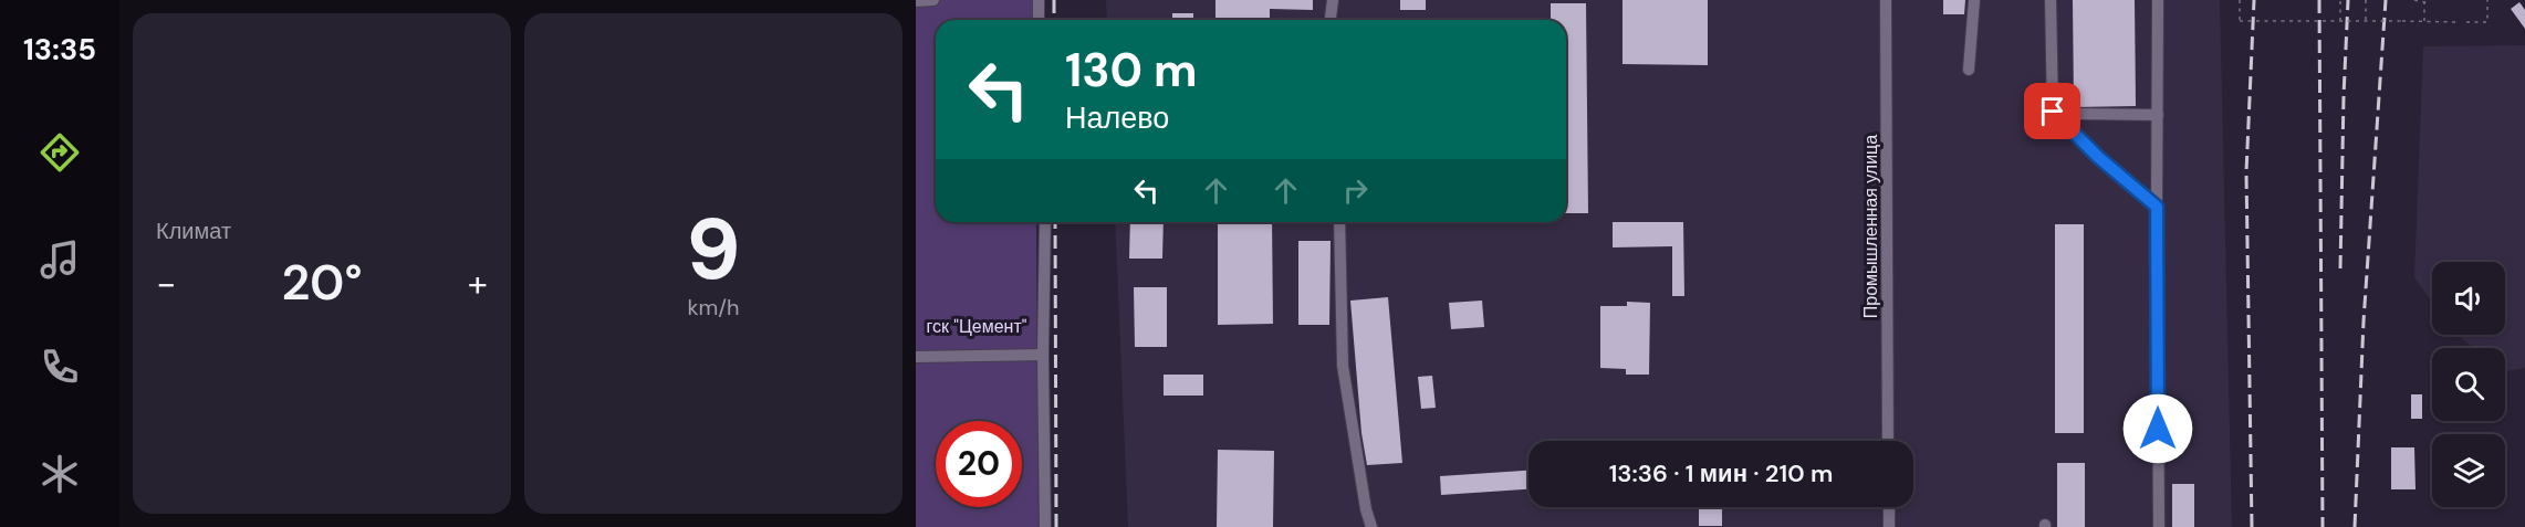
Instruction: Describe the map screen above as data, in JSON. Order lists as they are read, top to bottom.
{
  "streets": {
    "street": ["Промышленная улица"]
  },
  "parks": ["гск \"Цемент\""],
  "page": {
    "tabs": "13:35",
    "tile": [
      "Климат",
      ["9", "km/h"]
    ],
    "turn": ["130 m", "Налево"],
    "heat": ["−", "20°", "+"],
    "limit": "20",
    "trip": "13:36 · 1 мин · 210 m"
  }
}
